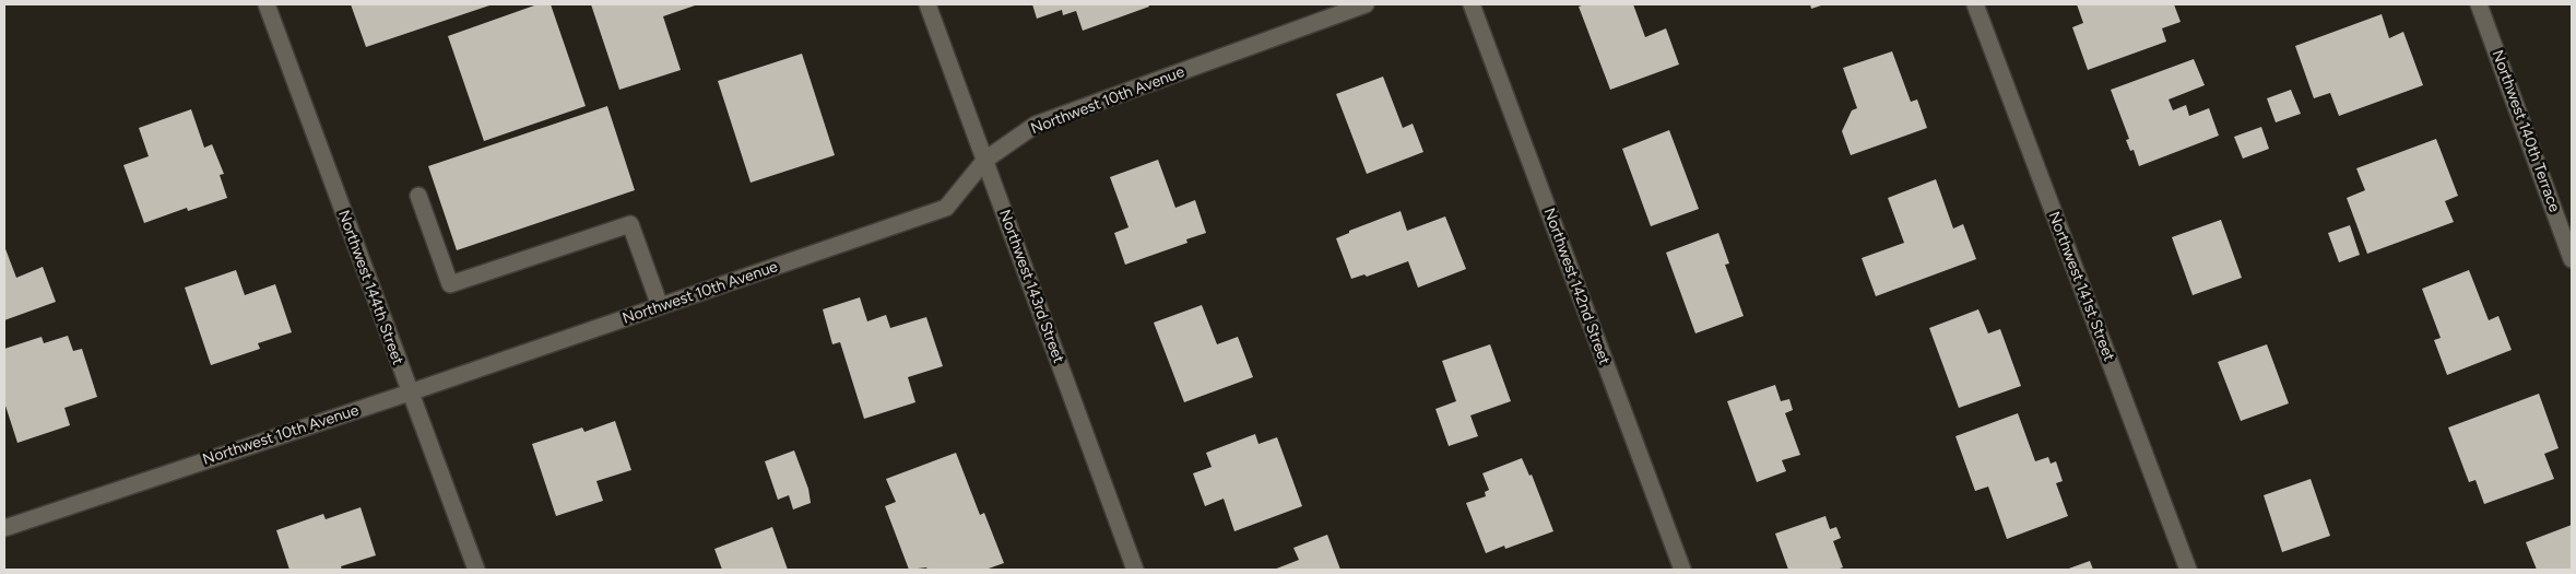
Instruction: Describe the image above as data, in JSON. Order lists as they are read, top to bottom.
{
  "streets": {
    "street": [
      "Northwest 10th Avenue",
      "Northwest 140th Terrace",
      "Northwest 143rd Street",
      "Northwest 142nd Street",
      "Northwest 141st Street",
      "Northwest 144th Street"
    ]
  },
  "crossings": [
    ["Northwest 10th Avenue", "Northwest 143rd Street"],
    ["Northwest 10th Avenue", "Northwest 144th Street"]
  ]
}
